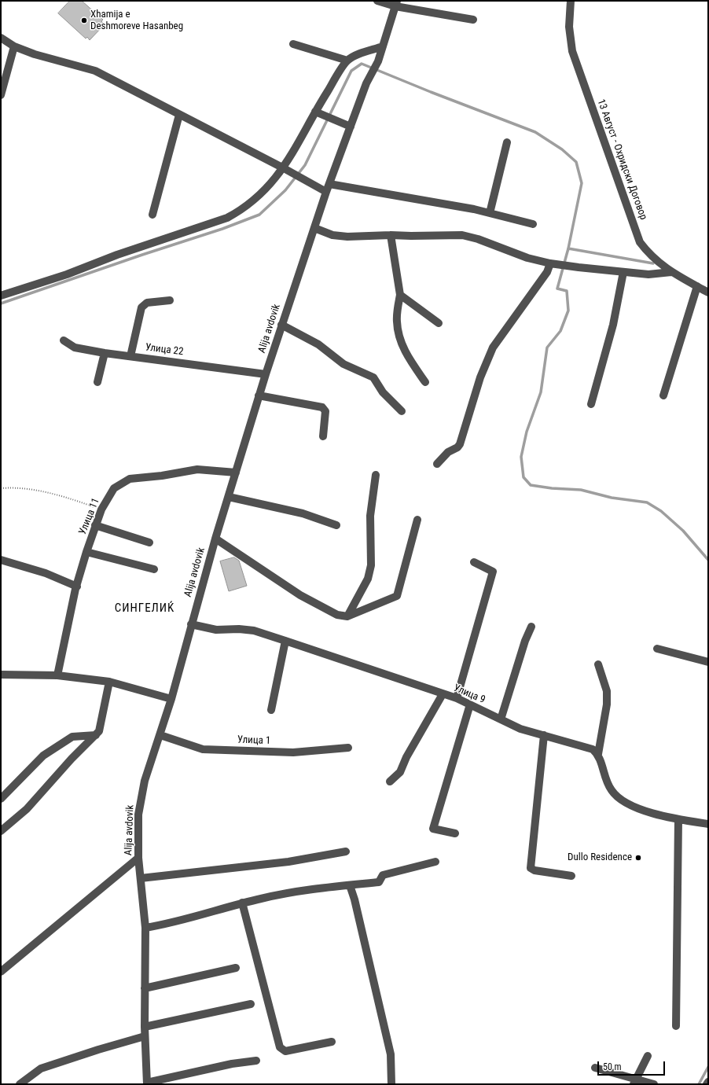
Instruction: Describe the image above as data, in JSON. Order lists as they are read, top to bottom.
{
  "streets": {
    "street": [
      "13 Август - Охридски Договор",
      "Alija avdovik",
      "Улица 22",
      "Улица 11",
      "Улица 9",
      "Улица 1"
    ]
  },
  "crossings": [
    ["Alija avdovik", "Улица 22"],
    ["Alija avdovik", "Улица 11"],
    ["Alija avdovik", "Улица 9"],
    ["Alija avdovik", "Улица 1"]
  ],
  "districts": ["СИНГЕЛИЌ"],
  "places": ["Xhamija e Deshmoreve Hasanbeg", "Dullo Residence"],
  "scale_bar": "50 m"
}
